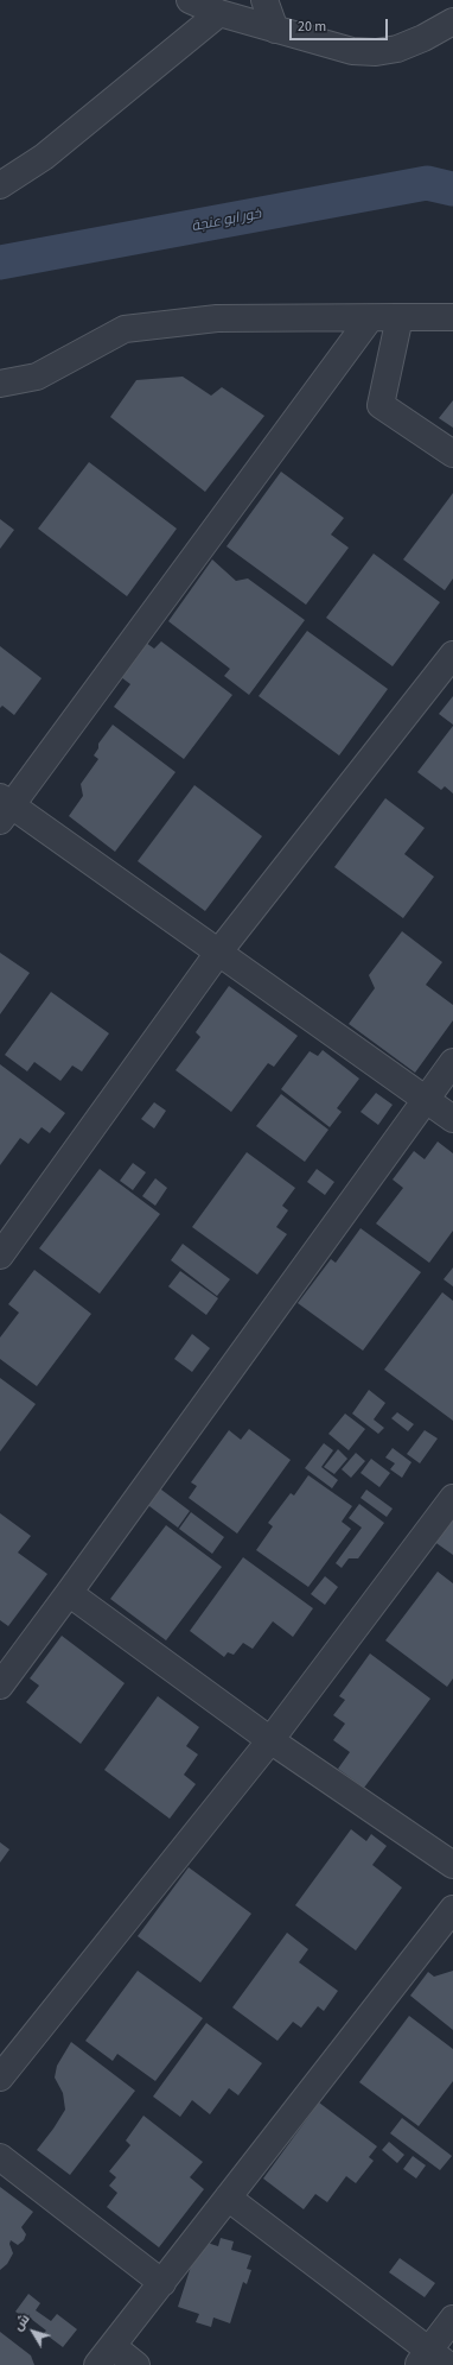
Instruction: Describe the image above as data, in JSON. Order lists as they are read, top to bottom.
{
  "water": ["خور ابو عنجة"],
  "scale_bar": "20 m",
  "north": "top left"
}
